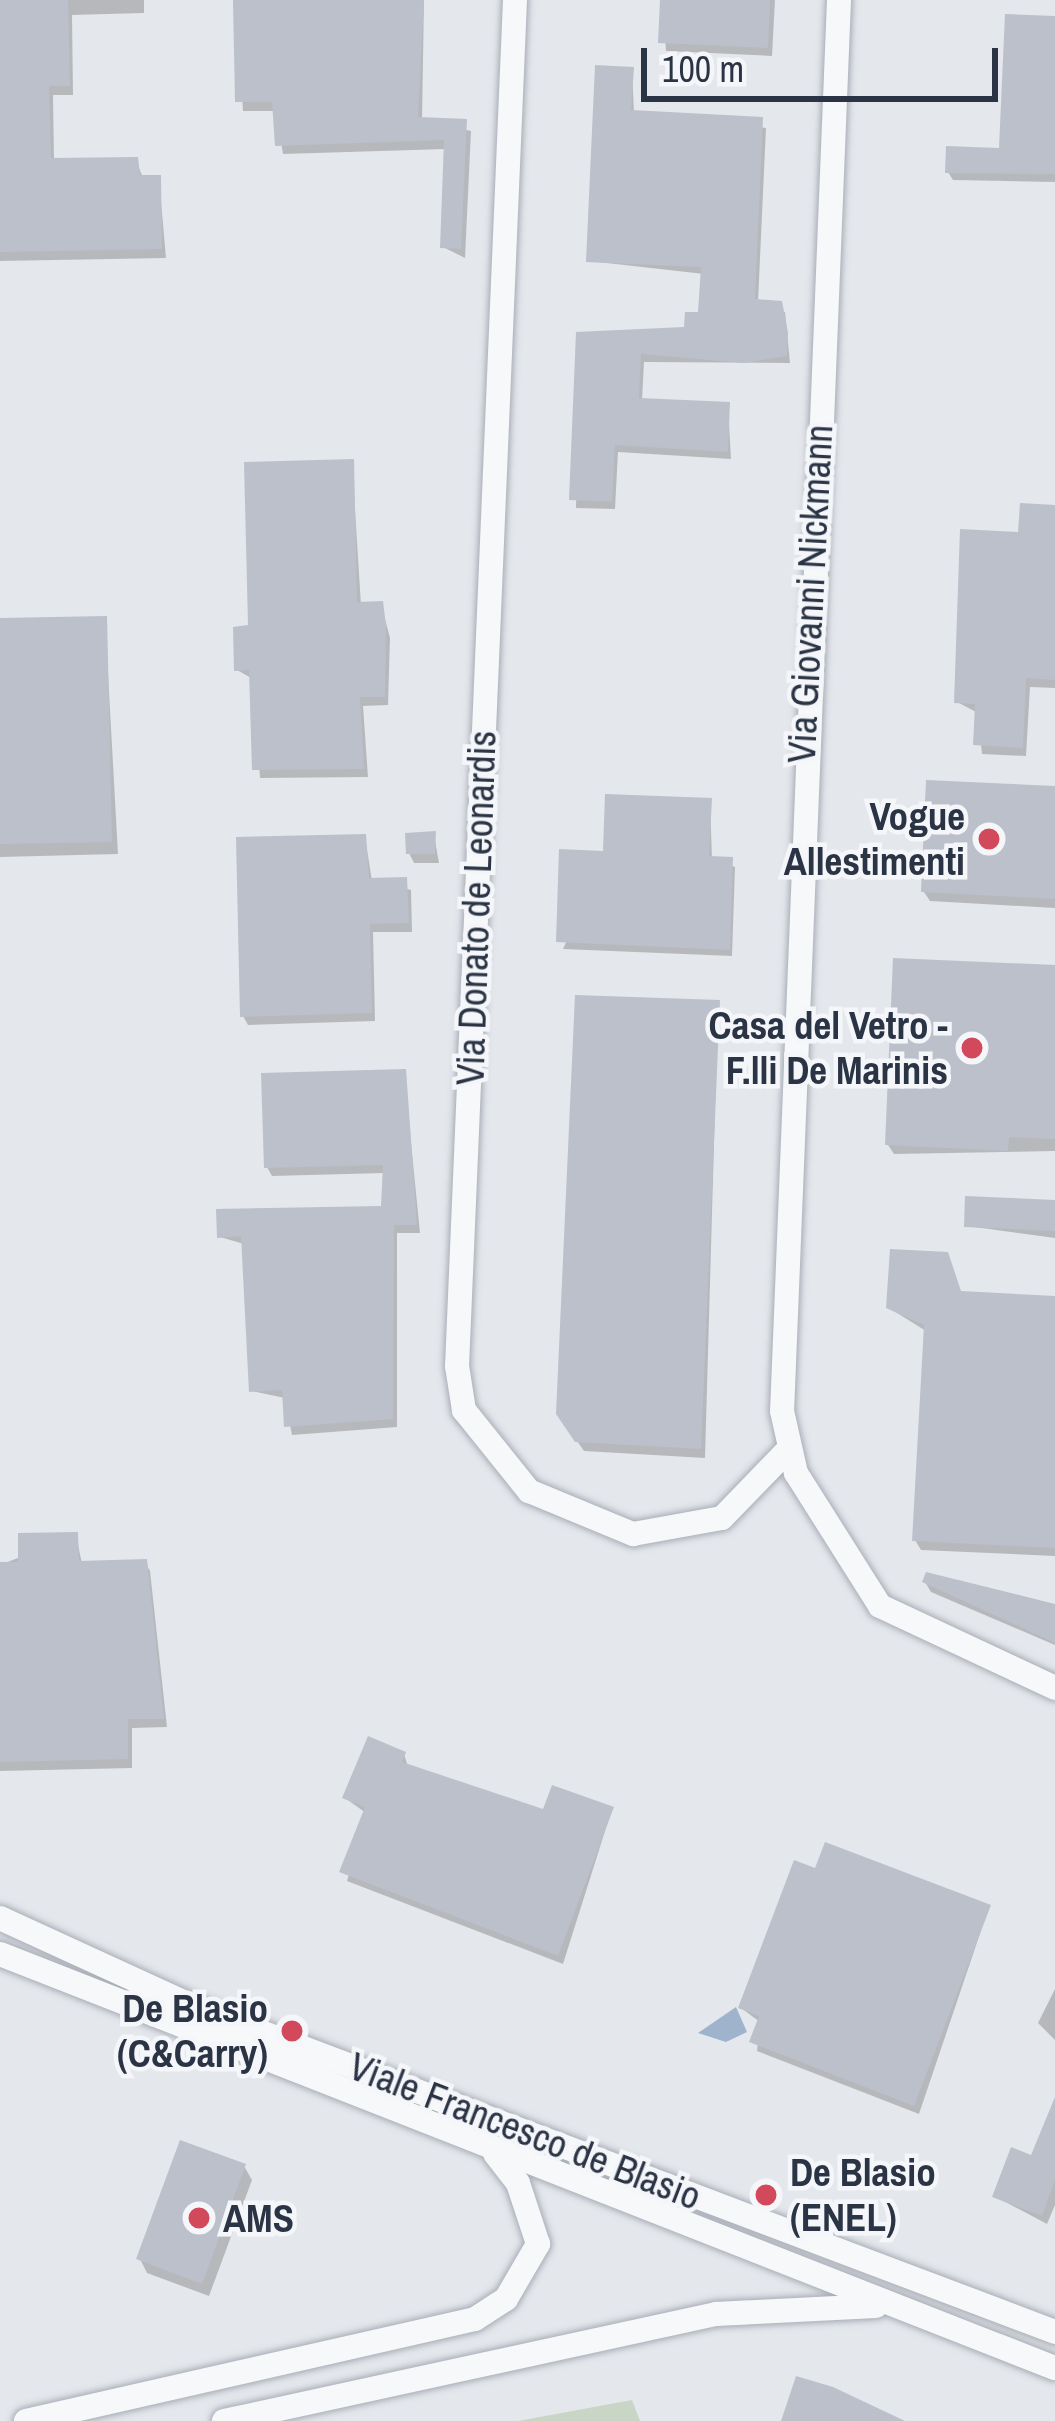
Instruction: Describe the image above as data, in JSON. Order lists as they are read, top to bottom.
{
  "streets": {
    "street": ["Via Giovanni Nickmann", "Via Donato de Leonardis", "Viale Francesco de Blasio"]
  },
  "crossings": [
    ["Via Giovanni Nickmann", "Via Donato de Leonardis"]
  ],
  "places": [
    "Vogue Allestimenti",
    "Casa del Vetro - F.lli De Marinis",
    "De Blasio (C&Carry)",
    "De Blasio (ENEL)",
    "AMS"
  ],
  "scale_bar": "100 m"
}
